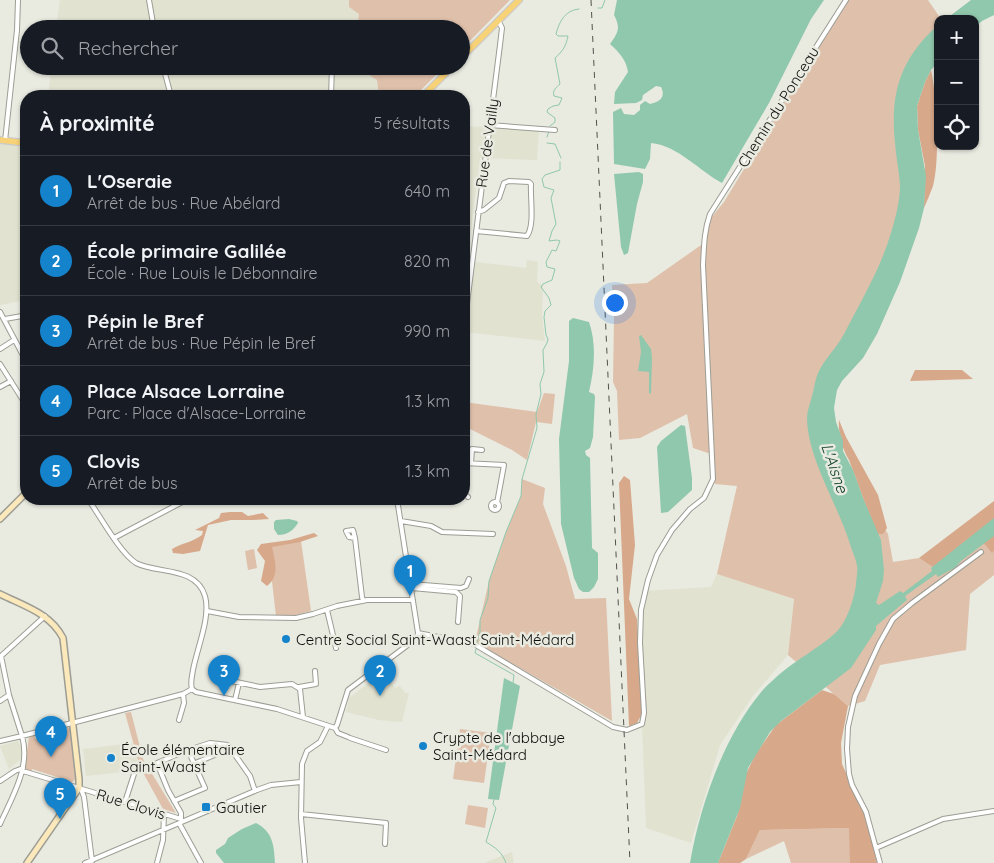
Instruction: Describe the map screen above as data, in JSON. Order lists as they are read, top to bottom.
{
  "streets": {
    "street": ["Chemin du Ponceau", "Rue de Vailly", "Rue Clovis"]
  },
  "water": ["L'Aisne"],
  "places": {
    "other": ["Centre Social Saint-Waast Saint-Médard", "Crypte de l'abbaye Saint-Médard", "École élémentaire Saint-Waast"],
    "transit": ["Gautier"]
  },
  "page": {
    "map_buttons": ["+", "−"],
    "search": "Rechercher",
    "heading": ["À proximité", "5 résultats"],
    "list": [
      {
        "mark": "1",
        "name": "L'Oseraie",
        "note": "Arrêt de bus · Rue Abélard",
        "value": "640 m"
      },
      {
        "mark": "2",
        "name": "École primaire Galilée",
        "note": "École · Rue Louis le Débonnaire",
        "value": "820 m"
      },
      {
        "mark": "3",
        "name": "Pépin le Bref",
        "note": "Arrêt de bus · Rue Pépin le Bref",
        "value": "990 m"
      },
      {
        "mark": "4",
        "name": "Place Alsace Lorraine",
        "note": "Parc · Place d'Alsace-Lorraine",
        "value": "1.3 km"
      },
      {
        "mark": "5",
        "name": "Clovis",
        "note": "Arrêt de bus",
        "value": "1.3 km"
      }
    ],
    "pins": [
      "1",
      "2",
      "3",
      "4",
      "5"
    ]
  }
}
